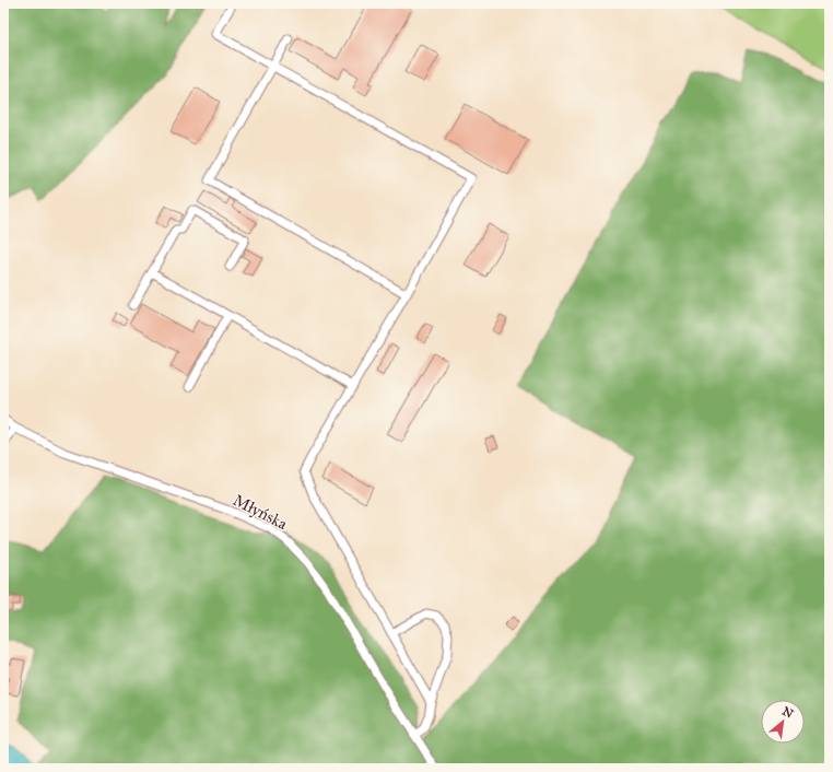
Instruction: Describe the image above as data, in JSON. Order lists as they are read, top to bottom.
{
  "streets": {
    "street": ["Młyńska"]
  },
  "north": "top right"
}
